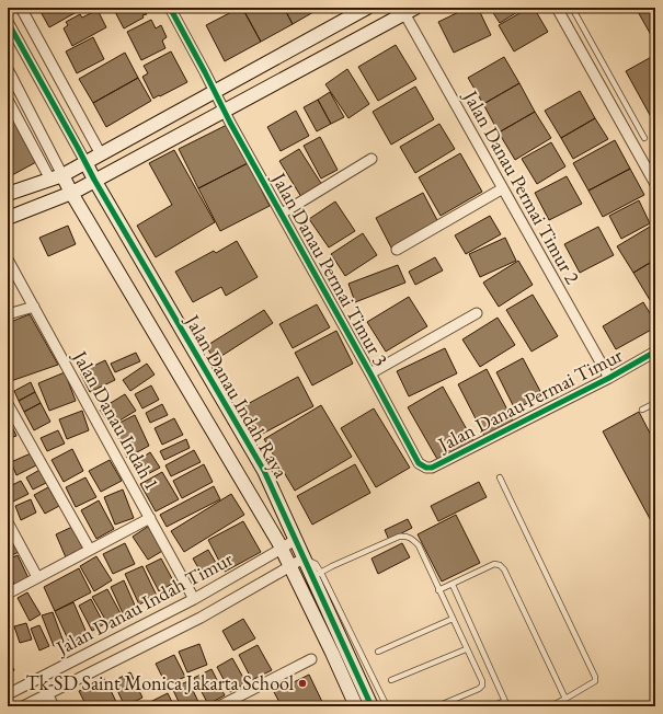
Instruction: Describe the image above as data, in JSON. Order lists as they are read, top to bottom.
{
  "streets": {
    "street": [
      "Jalan Danau Permai Timur 2",
      "Jalan Danau Permai Timur 3",
      "Jalan Danau Indah Raya",
      "Jalan Danau Permai Timur",
      "Jalan Danau Indah 1",
      "Jalan Danau Indah Timur"
    ]
  },
  "crossings": [
    ["Jalan Danau Permai Timur 2", "Jalan Danau Permai Timur"],
    ["Jalan Danau Permai Timur 3", "Jalan Danau Permai Timur"],
    ["Jalan Danau Indah Raya", "Jalan Danau Indah Timur"],
    ["Jalan Danau Indah 1", "Jalan Danau Indah Timur"]
  ],
  "places": ["Tk-SD Saint Monica Jakarta School"]
}
